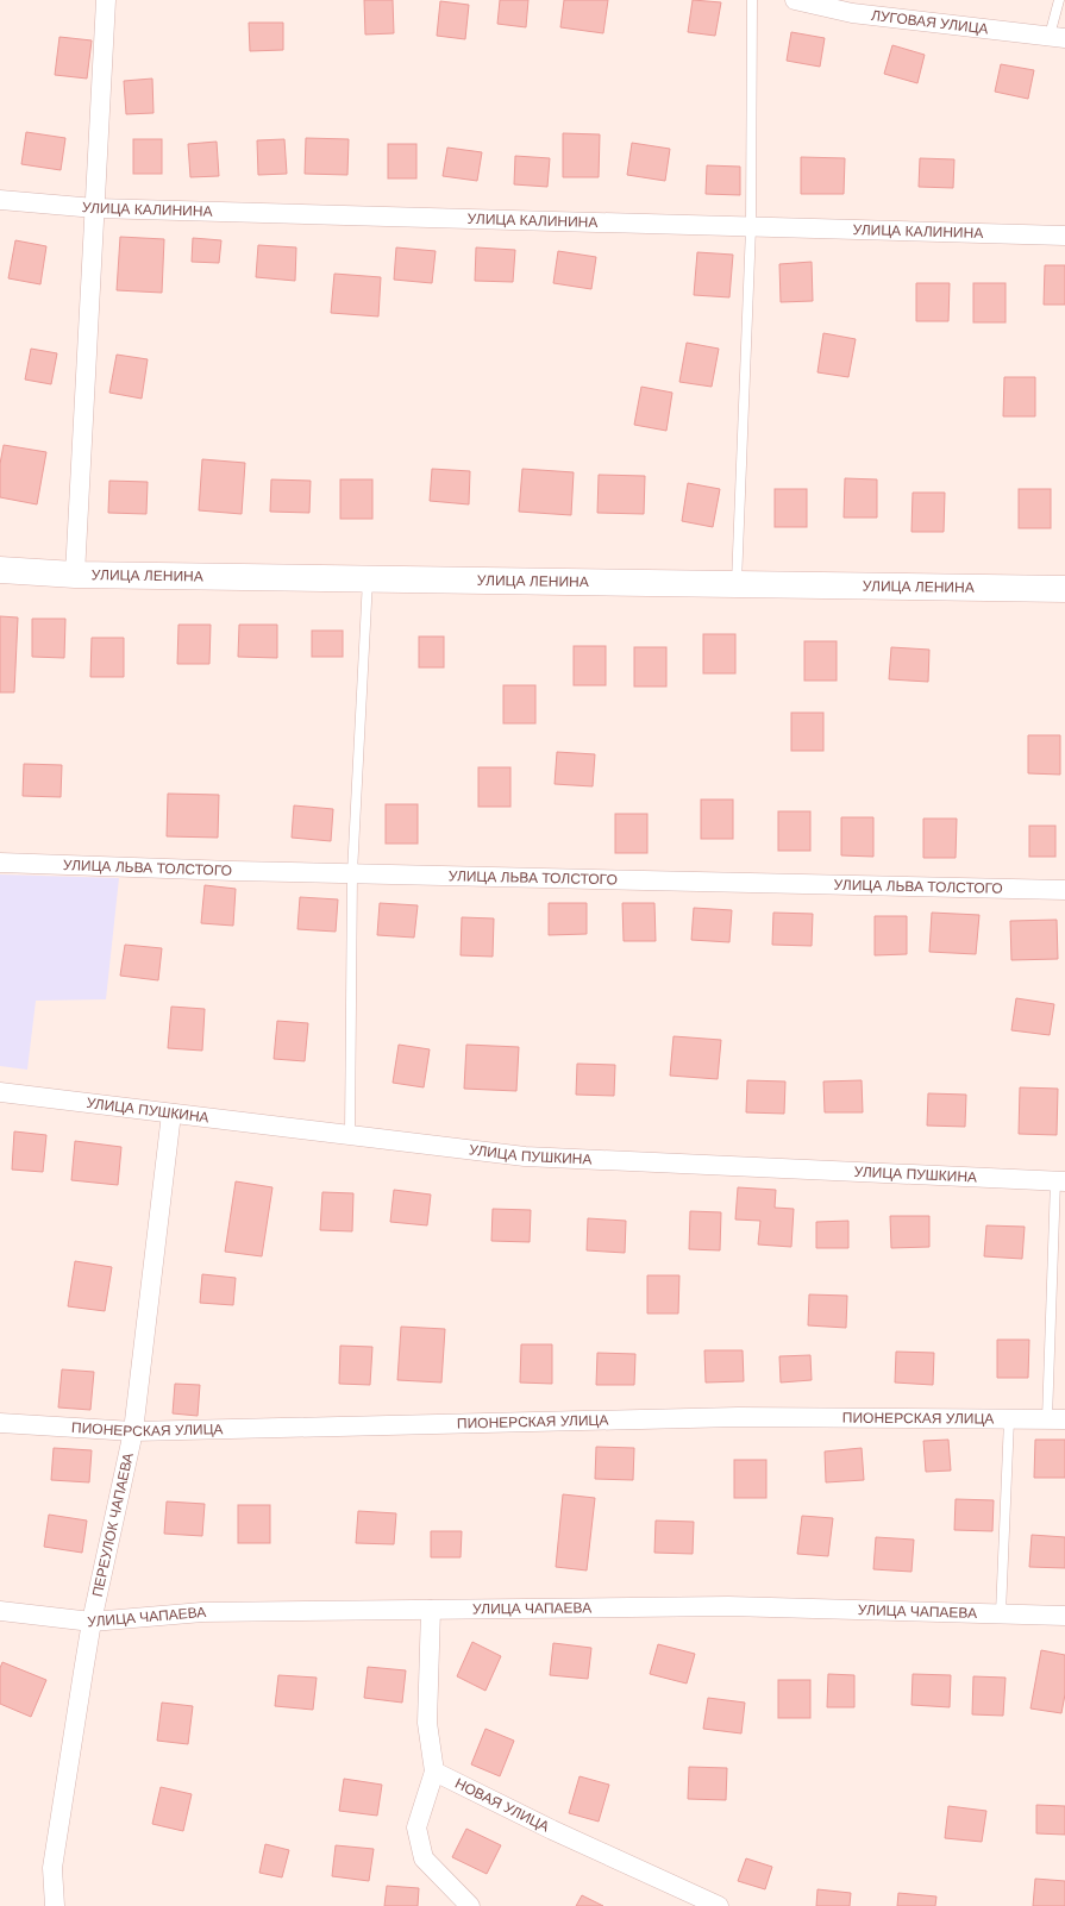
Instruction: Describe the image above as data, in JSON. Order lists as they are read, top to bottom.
{
  "streets": {
    "street": [
      "ЛУГОВАЯ УЛИЦА",
      "УЛИЦА КАЛИНИНА",
      "УЛИЦА ЛЕНИНА",
      "УЛИЦА ЛЬВА ТОЛСТОГО",
      "УЛИЦА ПУШКИНА",
      "ПИОНЕРСКАЯ УЛИЦА",
      "ПЕРЕУЛОК ЧАПАЕВА",
      "УЛИЦА ЧАПАЕВА",
      "НОВАЯ УЛИЦА"
    ]
  },
  "crossings": [
    ["УЛИЦА ПУШКИНА", "ПЕРЕУЛОК ЧАПАЕВА"],
    ["ПИОНЕРСКАЯ УЛИЦА", "ПЕРЕУЛОК ЧАПАЕВА"],
    ["ПЕРЕУЛОК ЧАПАЕВА", "УЛИЦА ЧАПАЕВА"]
  ]
}
